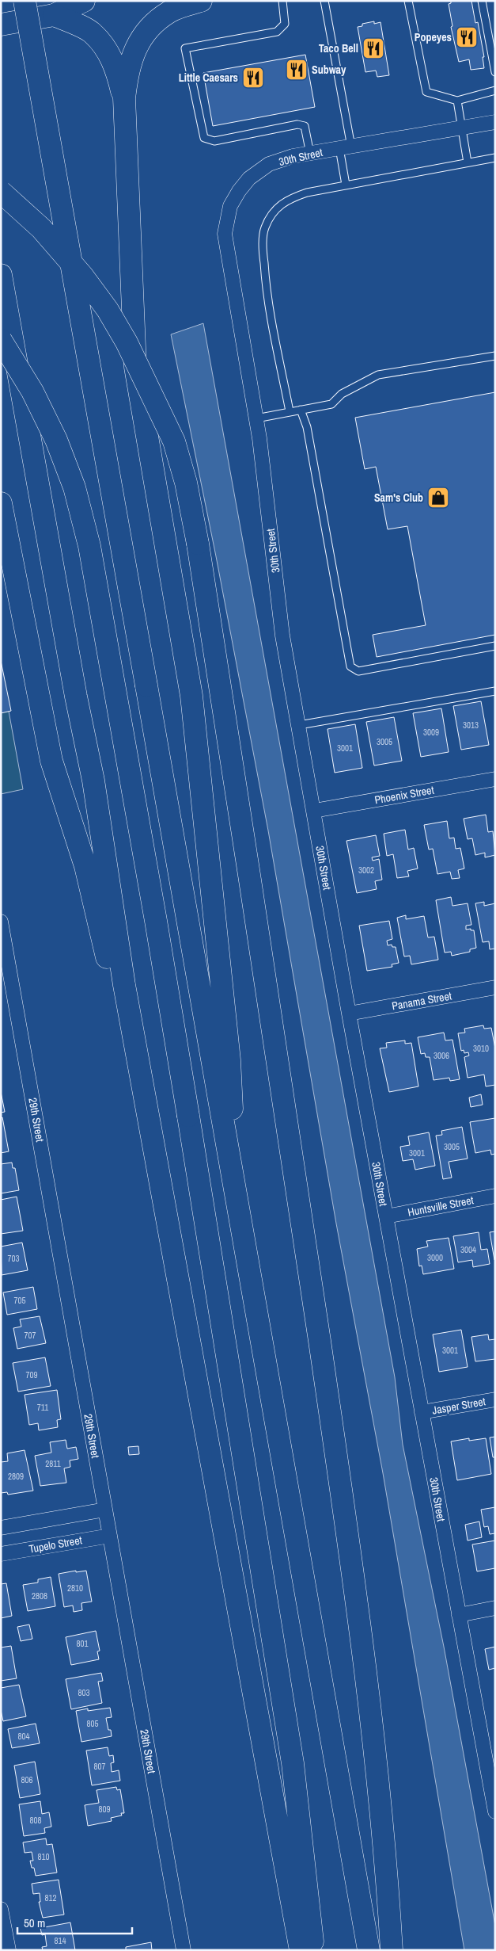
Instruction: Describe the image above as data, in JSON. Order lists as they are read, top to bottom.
{
  "streets": {
    "street": [
      "30th Street",
      "Phoenix Street",
      "Panama Street",
      "29th Street",
      "Huntsville Street",
      "Jasper Street",
      "Tupelo Street"
    ]
  },
  "crossings": [
    ["30th Street", "Phoenix Street"],
    ["30th Street", "Panama Street"],
    ["30th Street", "Huntsville Street"],
    ["30th Street", "Jasper Street"],
    ["29th Street", "Tupelo Street"]
  ],
  "places": {
    "restaurant": [
      "Popeyes",
      "Taco Bell",
      "Subway",
      "Little Caesars"
    ],
    "shop": ["Sam's Club"]
  },
  "house_numbers": [
    "3013",
    "3009",
    "3005",
    "3001",
    "3002",
    "3010",
    "3006",
    "3005",
    "3001",
    "3004",
    "3000",
    "703",
    "705",
    "707",
    "3001",
    "709",
    "711",
    "2811",
    "2809",
    "2810",
    "2808",
    "801",
    "803",
    "805",
    "804",
    "807",
    "806",
    "809",
    "808",
    "810",
    "812",
    "814"
  ],
  "scale_bar": "50 m"
}
